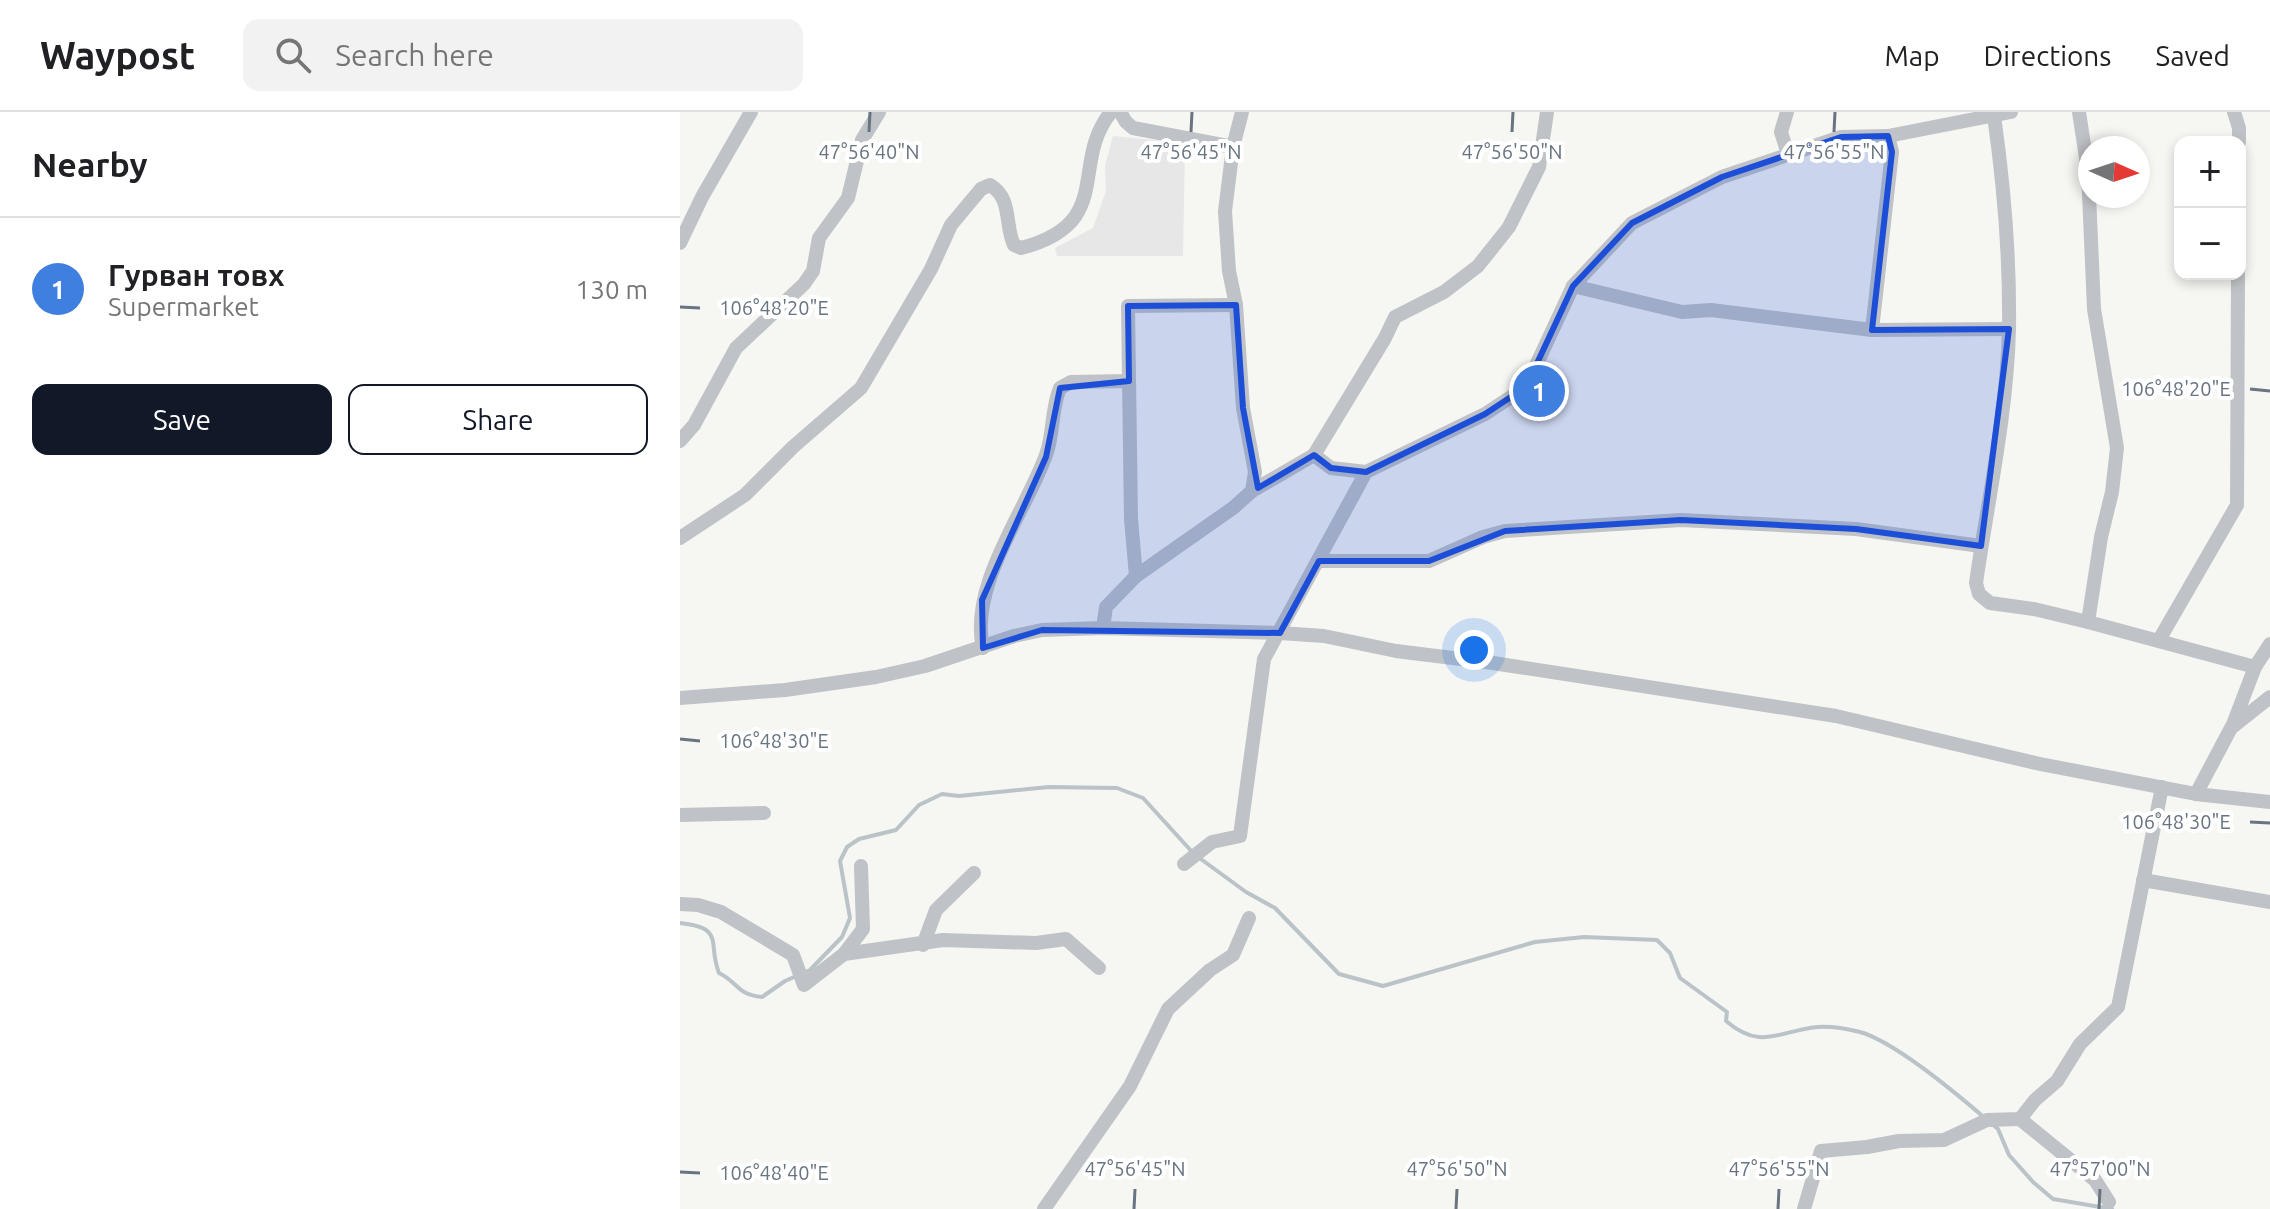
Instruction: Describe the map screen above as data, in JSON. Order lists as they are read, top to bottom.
{
  "north": "right",
  "page": {
    "header": "Waypost",
    "search": "Search here",
    "nav": ["Map", "Directions", "Saved"],
    "heading": "Nearby",
    "map_buttons": ["+", "−"],
    "list": [
      {
        "mark": "1",
        "name": "Гурван товх",
        "note": "Supermarket",
        "value": "130 m"
      }
    ],
    "buttons": ["Save", "Share"],
    "pins": "1"
  },
  "coordinates": [
    "47°56'40\"N",
    "47°56'45\"N",
    "47°56'50\"N",
    "47°56'55\"N",
    "106°48'20\"E",
    "106°48'30\"E",
    "47°57'00\"N",
    "106°48'40\"E"
  ]
}
